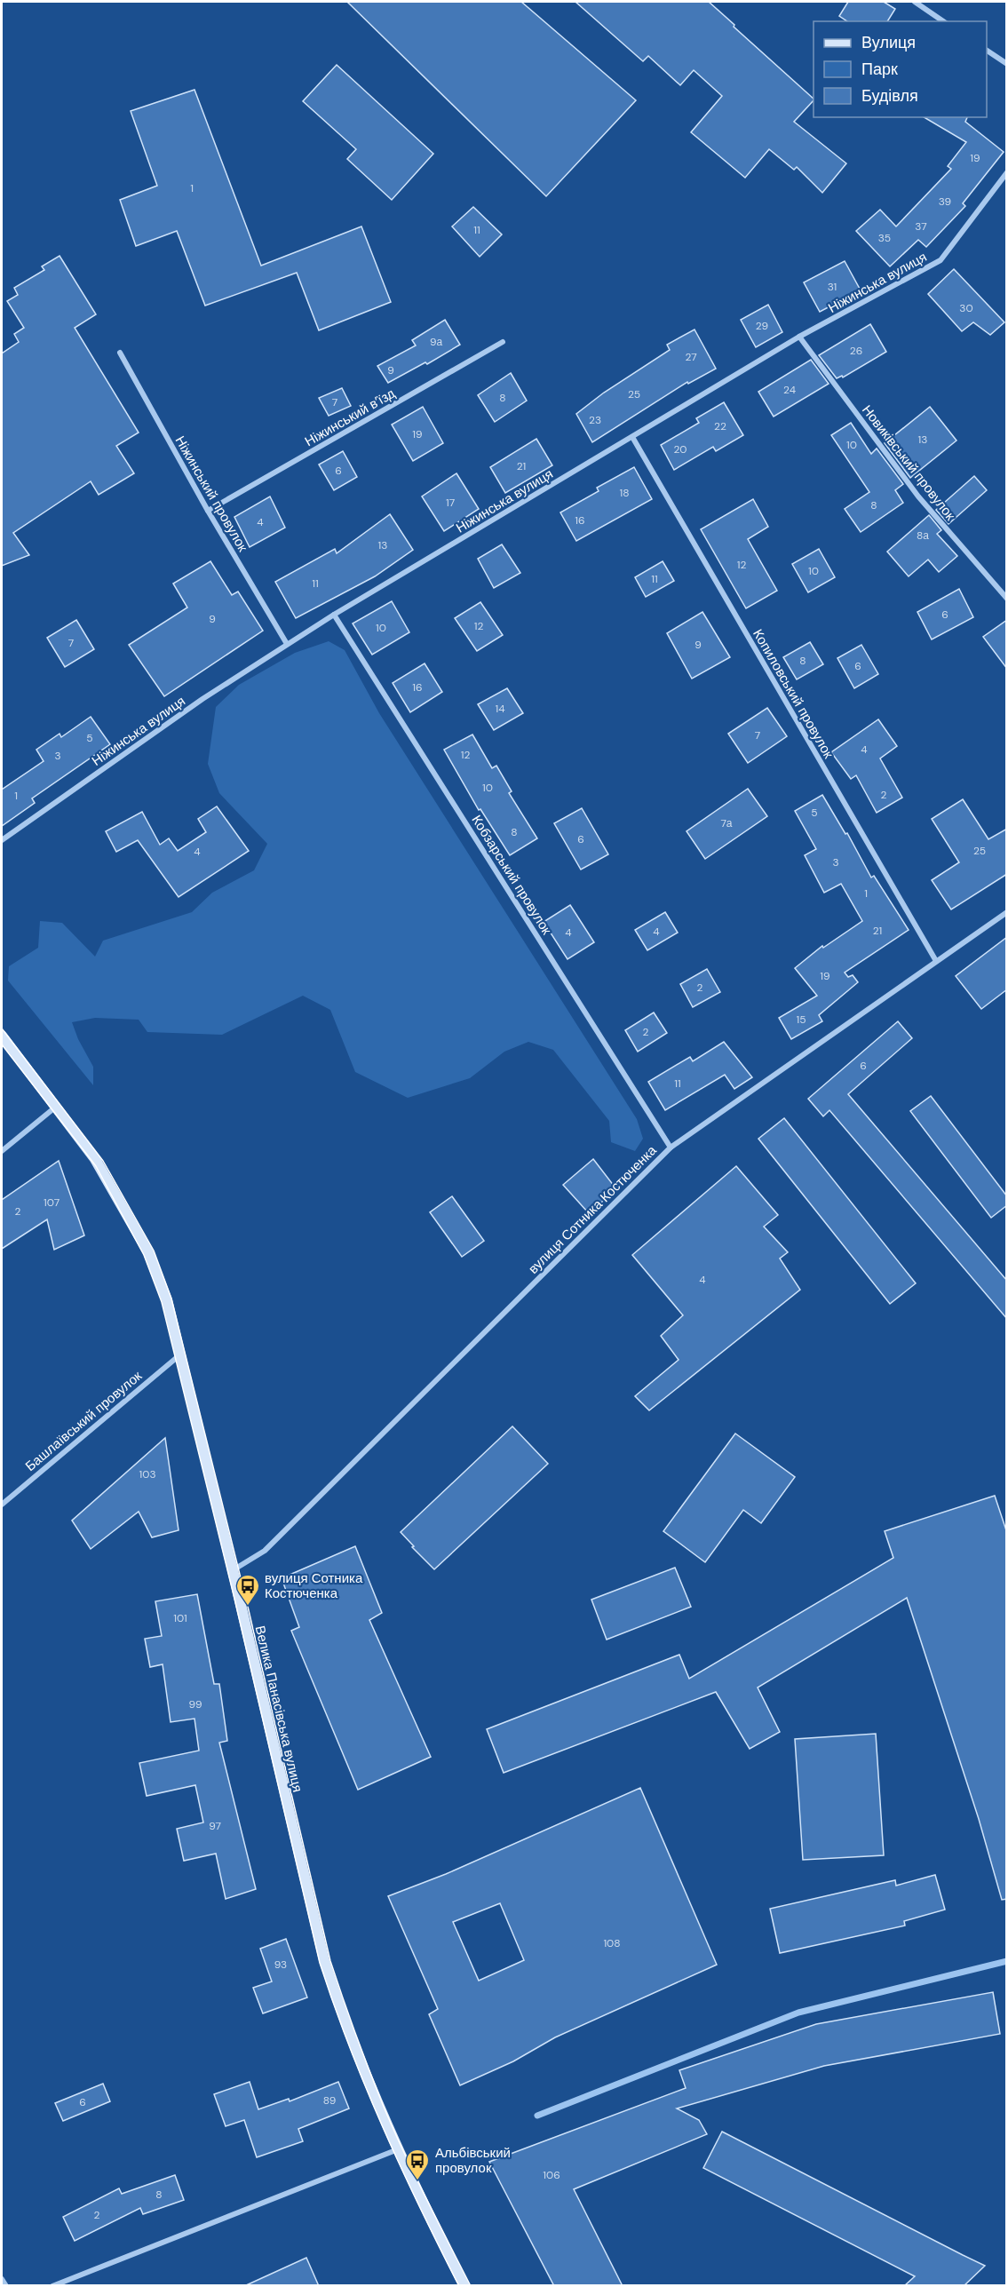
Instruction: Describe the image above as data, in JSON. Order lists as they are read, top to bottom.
{
  "streets": {
    "street": [
      "Ніжинська вулиця",
      "Ніжинський в’їзд",
      "Новиківський провулок",
      "Ніжинський провулок",
      "Копиловський провулок",
      "Кобзарський провулок",
      "вулиця Сотника Костюченка",
      "Башлаївський провулок",
      "Велика Панасівська вулиця"
    ]
  },
  "crossings": [
    ["Ніжинська вулиця", "Новиківський провулок"],
    ["Ніжинська вулиця", "Ніжинський провулок"],
    ["Ніжинська вулиця", "Копиловський провулок"],
    ["Ніжинська вулиця", "Кобзарський провулок"],
    ["Ніжинський в’їзд", "Ніжинський провулок"],
    ["Копиловський провулок", "вулиця Сотника Костюченка"],
    ["Кобзарський провулок", "вулиця Сотника Костюченка"],
    ["вулиця Сотника Костюченка", "Велика Панасівська вулиця"],
    ["Башлаївський провулок", "Велика Панасівська вулиця"]
  ],
  "places": {
    "bus stop": ["вулиця Сотника Костюченка", "Альбівський провулок"]
  },
  "house_numbers": [
    "19",
    "1",
    "39",
    "37",
    "11",
    "35",
    "31",
    "30",
    "29",
    "9а",
    "26",
    "27",
    "9",
    "24",
    "25",
    "8",
    "7",
    "23",
    "22",
    "19",
    "13",
    "10",
    "20",
    "21",
    "6",
    "18",
    "17",
    "8",
    "16",
    "4",
    "8а",
    "13",
    "12",
    "10",
    "11",
    "11",
    "6",
    "9",
    "12",
    "10",
    "7",
    "9",
    "8",
    "6",
    "16",
    "14",
    "7",
    "5",
    "4",
    "12",
    "3",
    "10",
    "2",
    "1",
    "5",
    "7а",
    "8",
    "6",
    "25",
    "4",
    "3",
    "1",
    "21",
    "4",
    "4",
    "19",
    "2",
    "15",
    "2",
    "6",
    "11",
    "107",
    "2",
    "4",
    "103",
    "101",
    "99",
    "97",
    "108",
    "93",
    "89",
    "6",
    "106",
    "8",
    "2"
  ],
  "legend": ["Вулиця", "Парк", "Будівля"]
}
